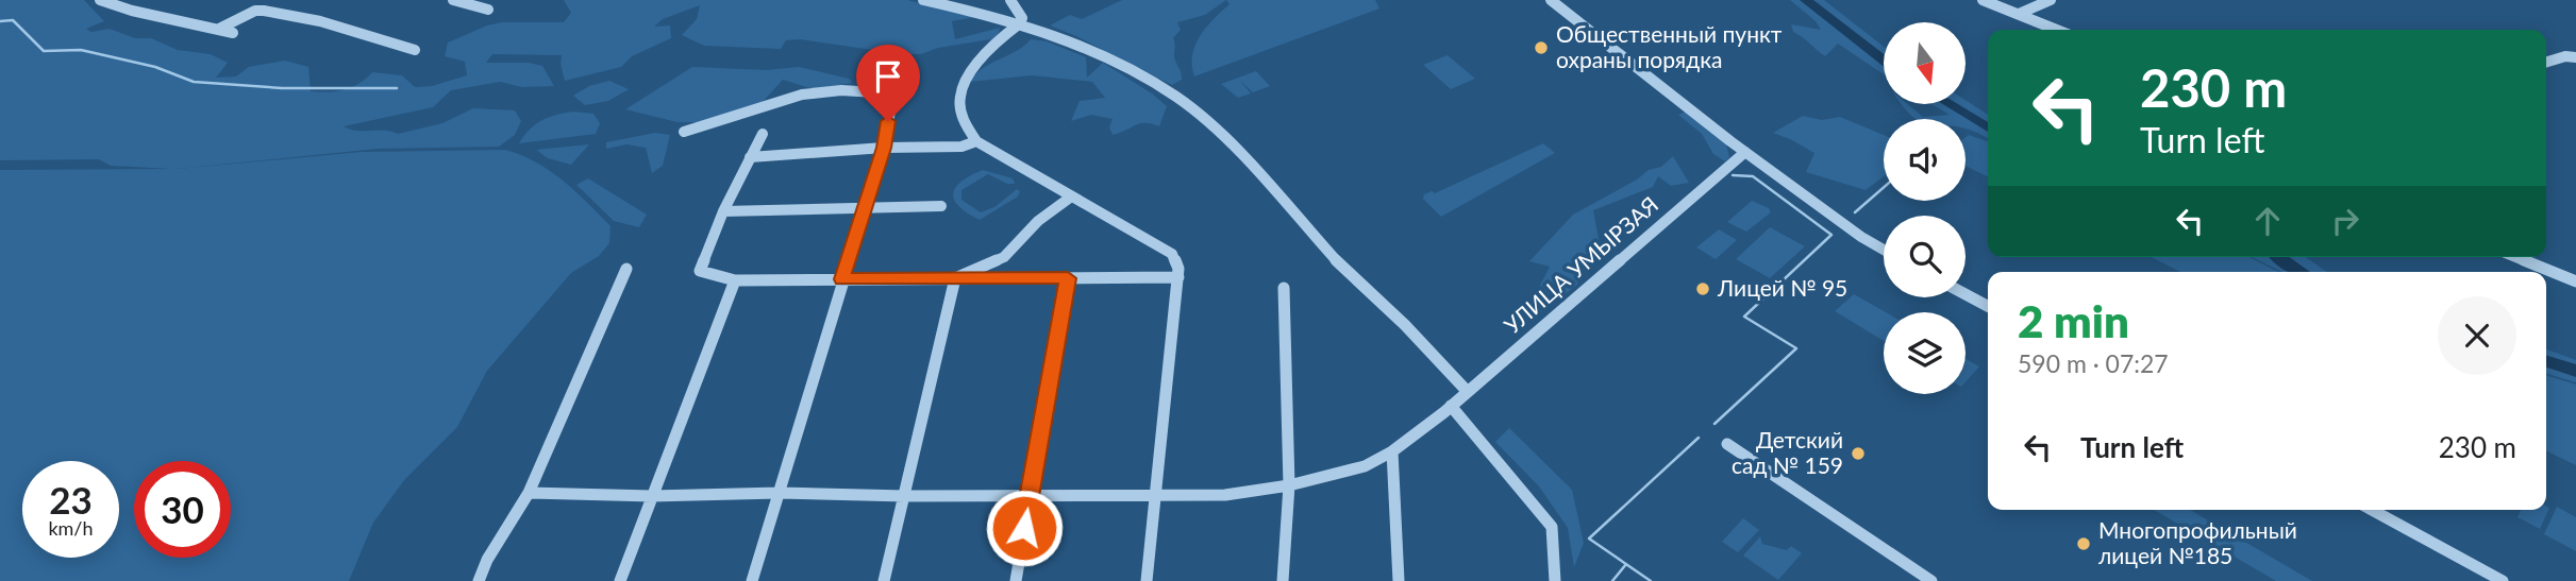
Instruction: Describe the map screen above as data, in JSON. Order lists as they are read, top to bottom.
{
  "streets": {
    "street": ["УЛИЦА УМЫРЗАЯ"]
  },
  "places": [
    "Общественный пункт охраны порядка",
    "Лицей № 95",
    "Детский сад № 159",
    "Многопрофильный лицей №185"
  ],
  "north": "bottom",
  "page": {
    "turn": ["230 m", "Turn left"],
    "heading": ["2 min", "590 m · 07:27"],
    "list": [
      {
        "name": "Turn left",
        "value": "230 m"
      }
    ],
    "speed": "23 km/h",
    "limit": "30"
  }
}
